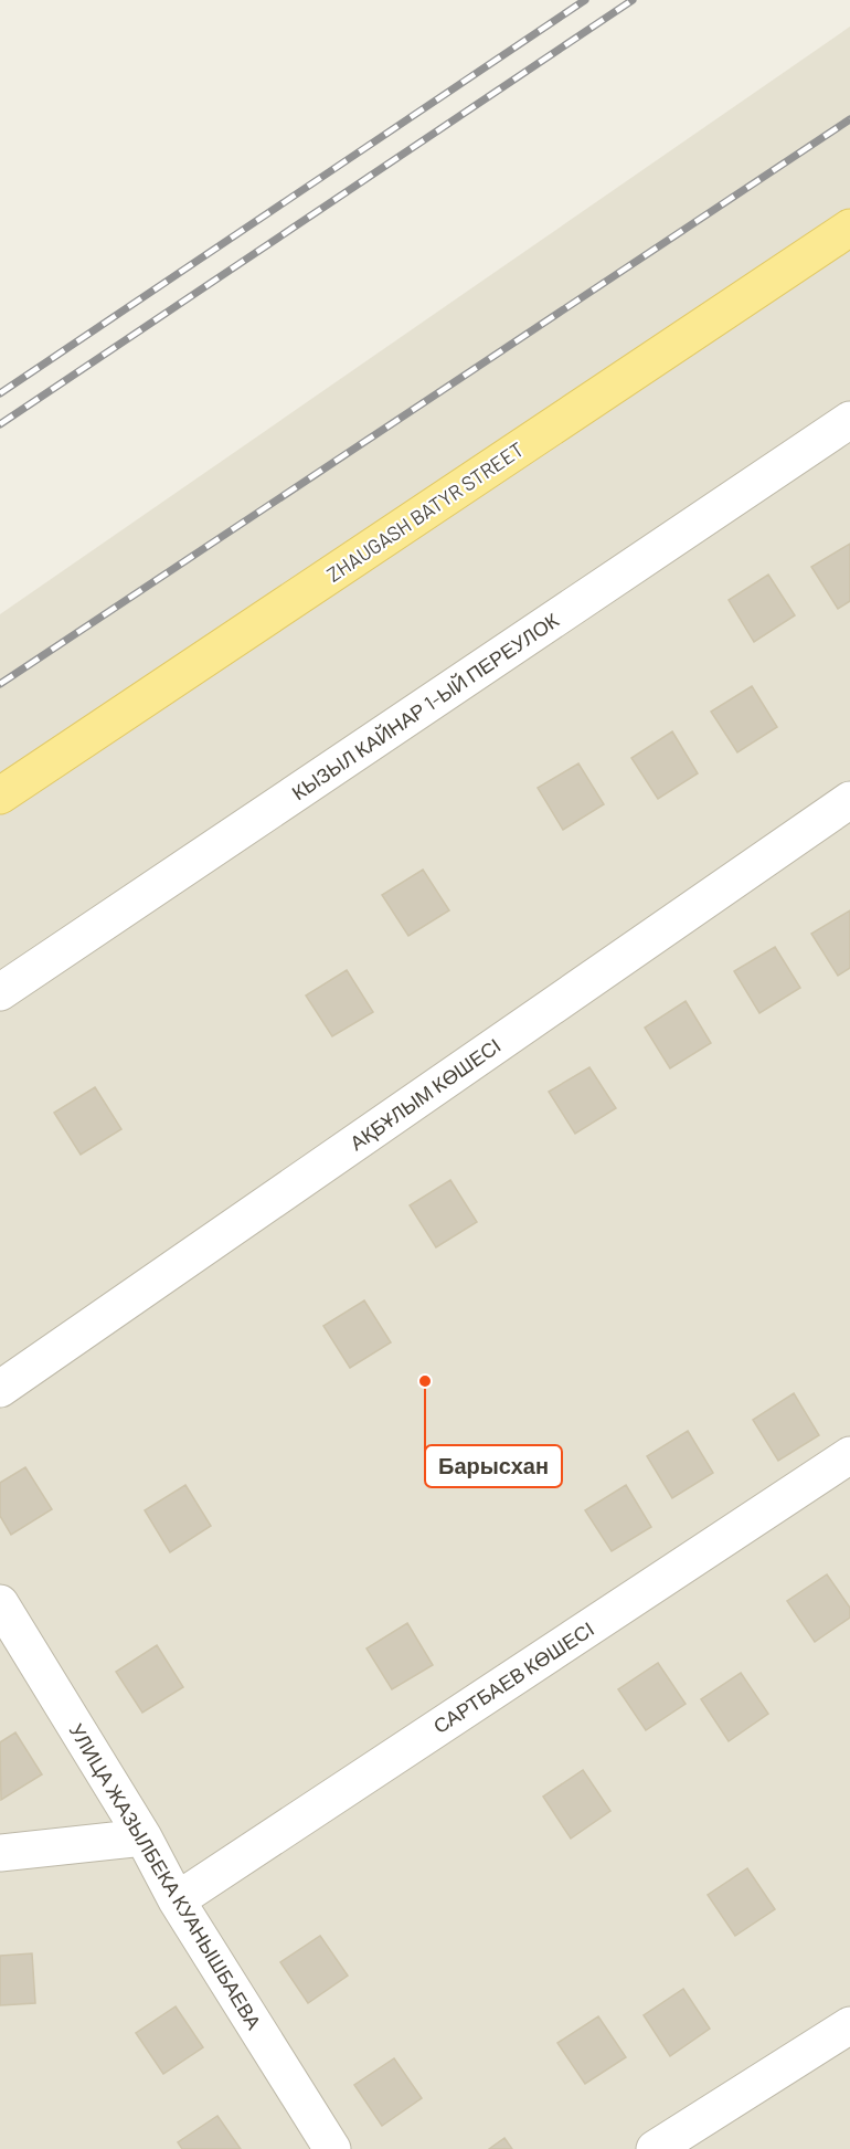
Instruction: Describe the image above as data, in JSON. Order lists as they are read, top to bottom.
{
  "streets": {
    "main road": ["ZHAUGASH BATYR STREET"],
    "street": [
      "КЫЗЫЛ КАЙНАР 1-ЫЙ ПЕРЕУЛОК",
      "АҚБҰЛЫМ КӨШЕСІ",
      "САРТБАЕВ КӨШЕСІ",
      "УЛИЦА ЖАЗЫЛБЕКА КУАНЫШБАЕВА"
    ]
  },
  "crossings": [
    ["САРТБАЕВ КӨШЕСІ", "УЛИЦА ЖАЗЫЛБЕКА КУАНЫШБАЕВА"]
  ],
  "places": ["Барысхан"]
}
